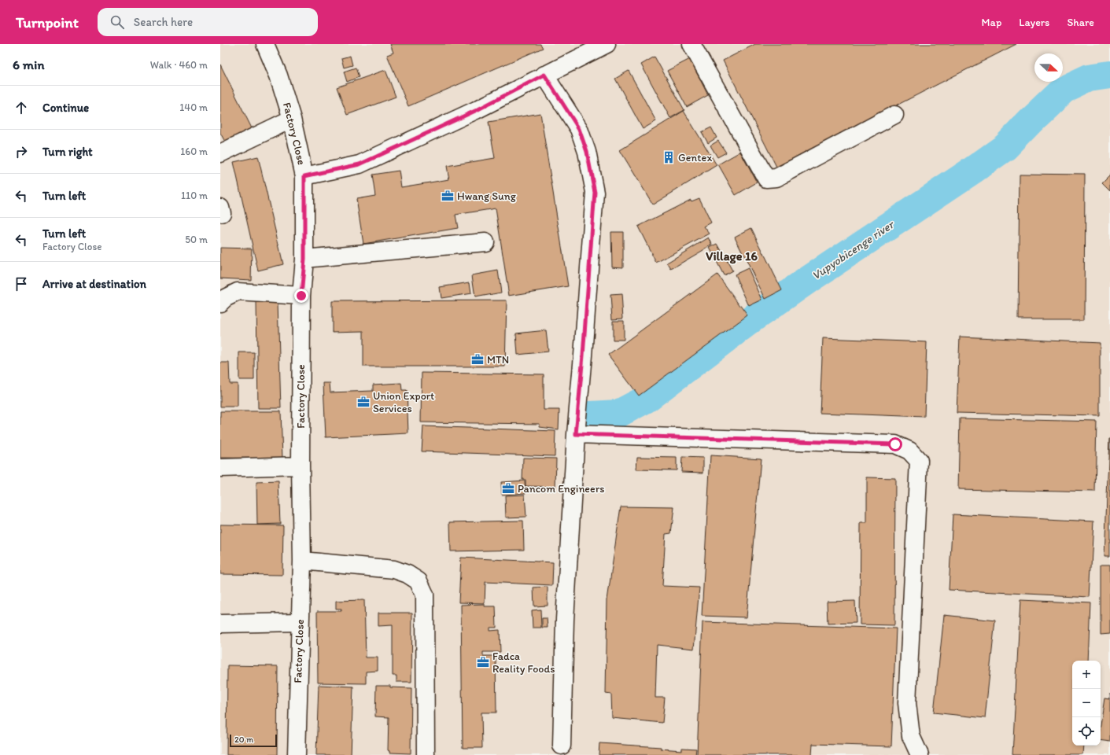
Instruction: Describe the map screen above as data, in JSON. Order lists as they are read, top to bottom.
{
  "streets": {
    "lane": ["Factory Close"]
  },
  "districts": ["Village 16"],
  "water": ["Vupyobicenge river"],
  "places": {
    "building": ["Gentex"],
    "office": [
      "Hwang Sung",
      "MTN",
      "Union Export Services",
      "Pancom Engineers",
      "Fadca Reality Foods"
    ]
  },
  "scale_bar": "20 m",
  "north": "right",
  "page": {
    "header": "Turnpoint",
    "search": "Search here",
    "nav": ["Map", "Layers", "Share"],
    "heading": ["6 min", "Walk · 460 m"],
    "list": [
      ["Continue", "140 m"],
      ["Turn right", "160 m"],
      ["Turn left", "110 m"],
      ["Turn left", "Factory Close", "50 m"],
      "Arrive at destination"
    ],
    "map_buttons": ["+", "−"],
    "scale": "20 m"
  }
}
